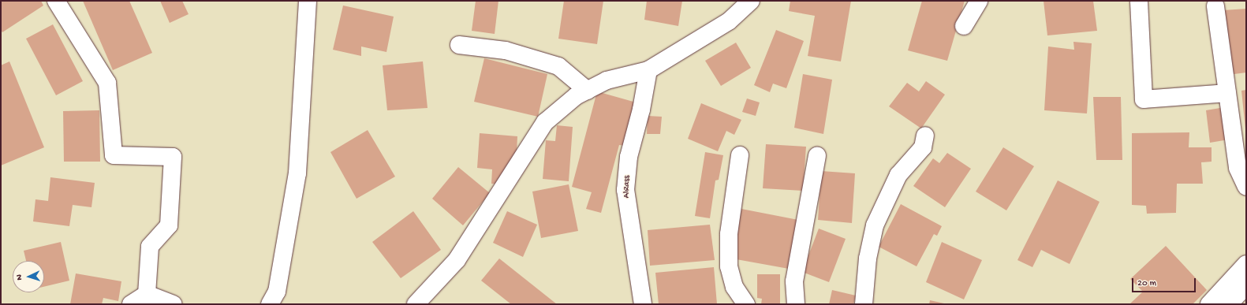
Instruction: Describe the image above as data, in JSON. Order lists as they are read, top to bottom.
{
  "streets": {
    "street": ["AlRass"]
  },
  "scale_bar": "20 m",
  "north": "left"
}
